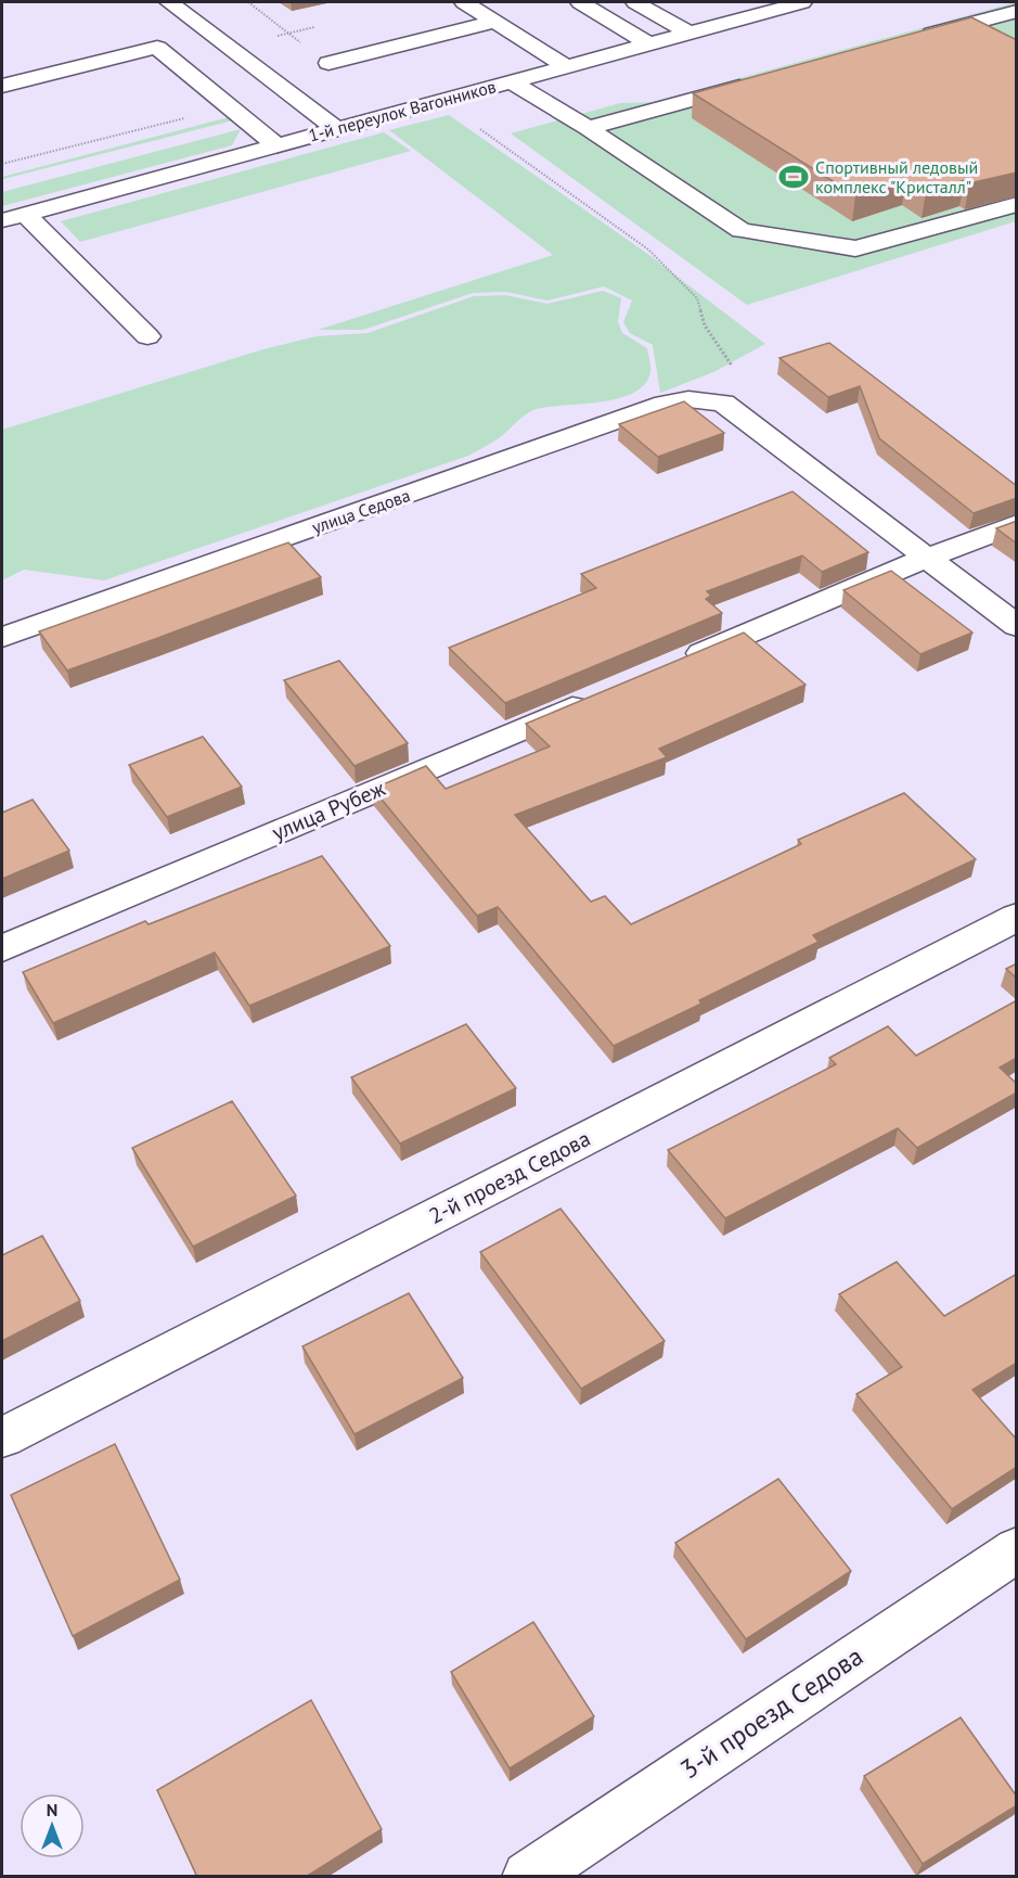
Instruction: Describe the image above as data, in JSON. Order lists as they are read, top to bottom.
{
  "streets": {
    "street": [
      "1-й переулок Вагонников",
      "улица Седова",
      "улица Рубеж",
      "2-й проезд Седова",
      "3-й проезд Седова"
    ]
  },
  "places": {
    "sports": ["Спортивный ледовый комплекс \"Кристалл\""]
  },
  "north": "top"
}
